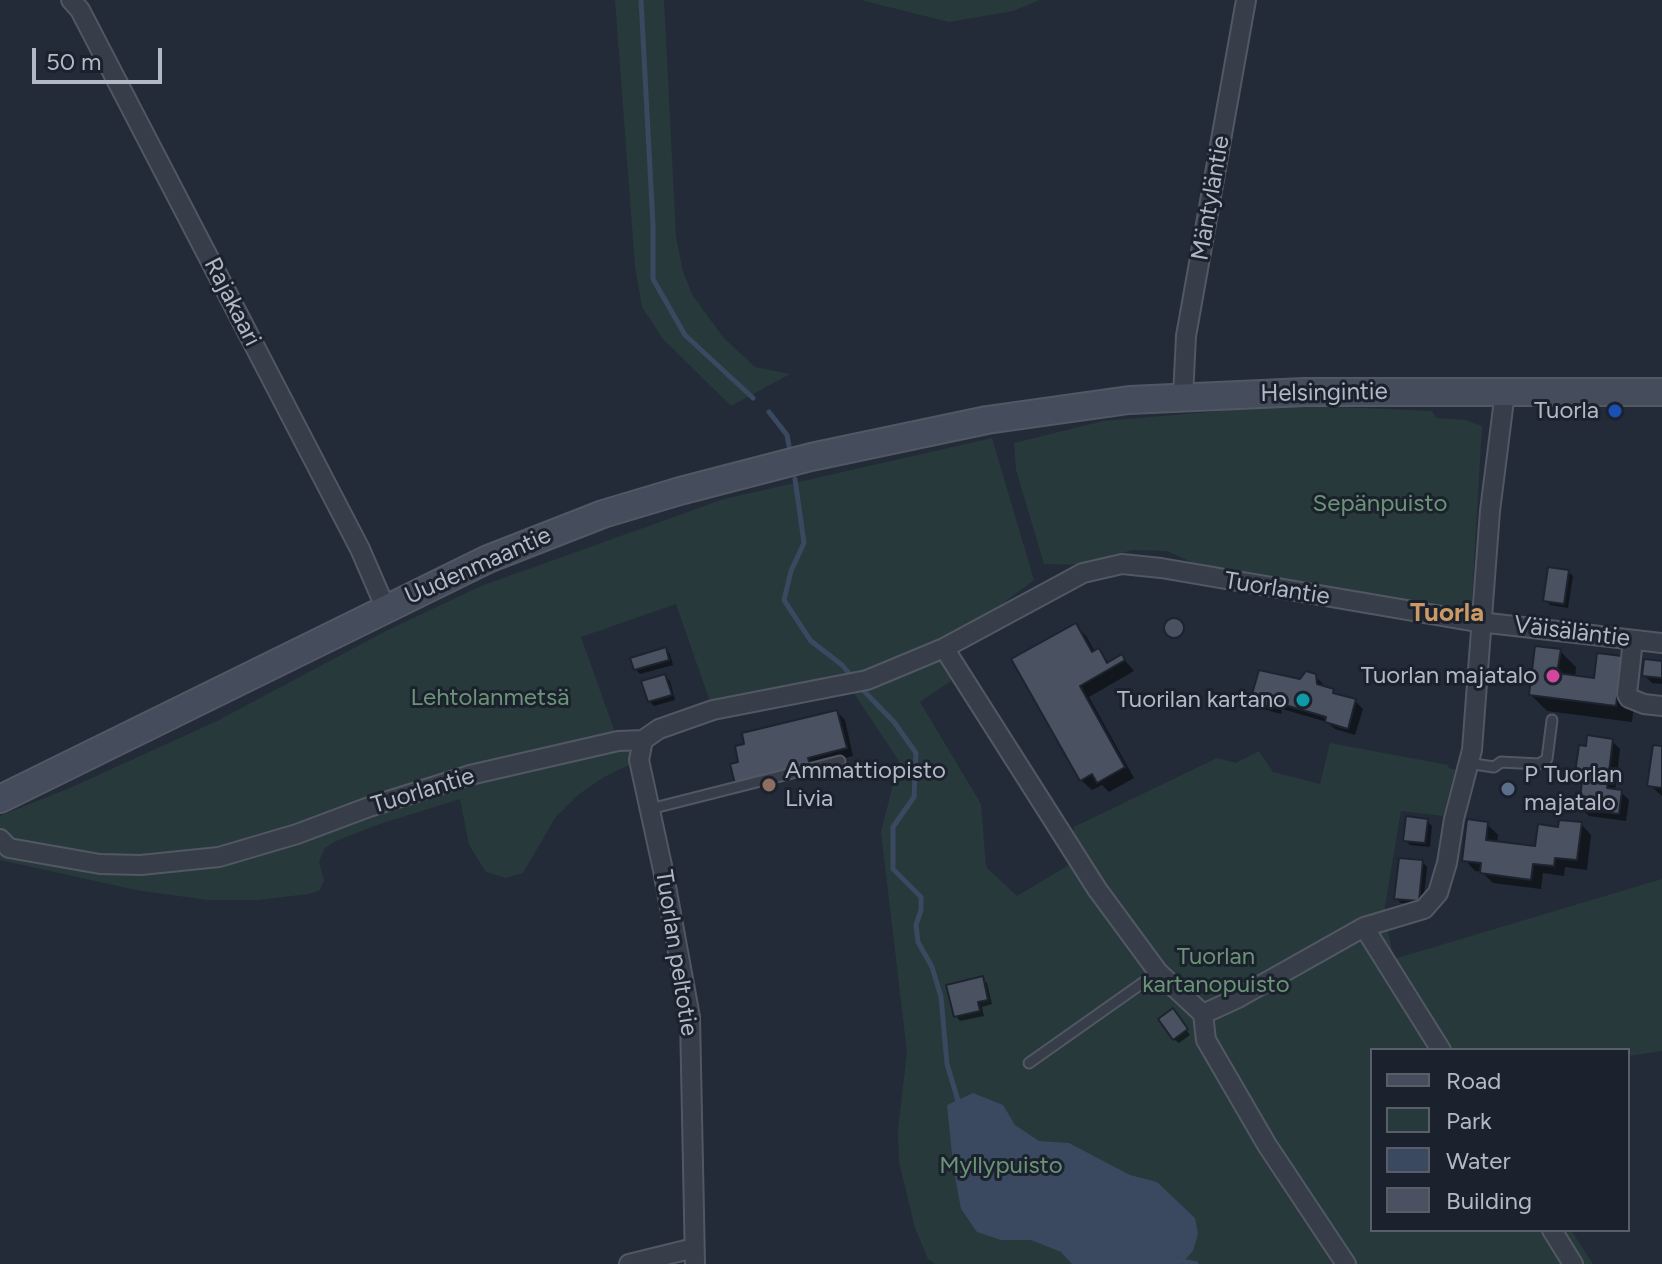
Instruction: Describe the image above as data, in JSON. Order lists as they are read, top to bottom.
{
  "streets": {
    "main road": ["Helsingintie", "Uudenmaantie"],
    "street": [
      "Mäntyläntie",
      "Rajakaari",
      "Tuorlantie",
      "Väisäläntie",
      "Tuorlan peltotie"
    ]
  },
  "crossings": [
    ["Mäntyläntie", "Helsingintie"],
    ["Rajakaari", "Uudenmaantie"],
    ["Helsingintie", "Uudenmaantie"],
    ["Tuorlantie", "Väisäläntie"],
    ["Tuorlantie", "Tuorlan peltotie"]
  ],
  "districts": ["Tuorla"],
  "parks": [
    "Sepänpuisto",
    "Lehtolanmetsä",
    "Tuorlan kartanopuisto",
    "Myllypuisto"
  ],
  "places": [
    "Tuorla",
    "Tuorlan majatalo",
    "Tuorilan kartano",
    "Ammattiopisto Livia",
    "P Tuorlan majatalo"
  ],
  "legend": [
    "Road",
    "Park",
    "Water",
    "Building"
  ],
  "scale_bar": "50 m"
}
